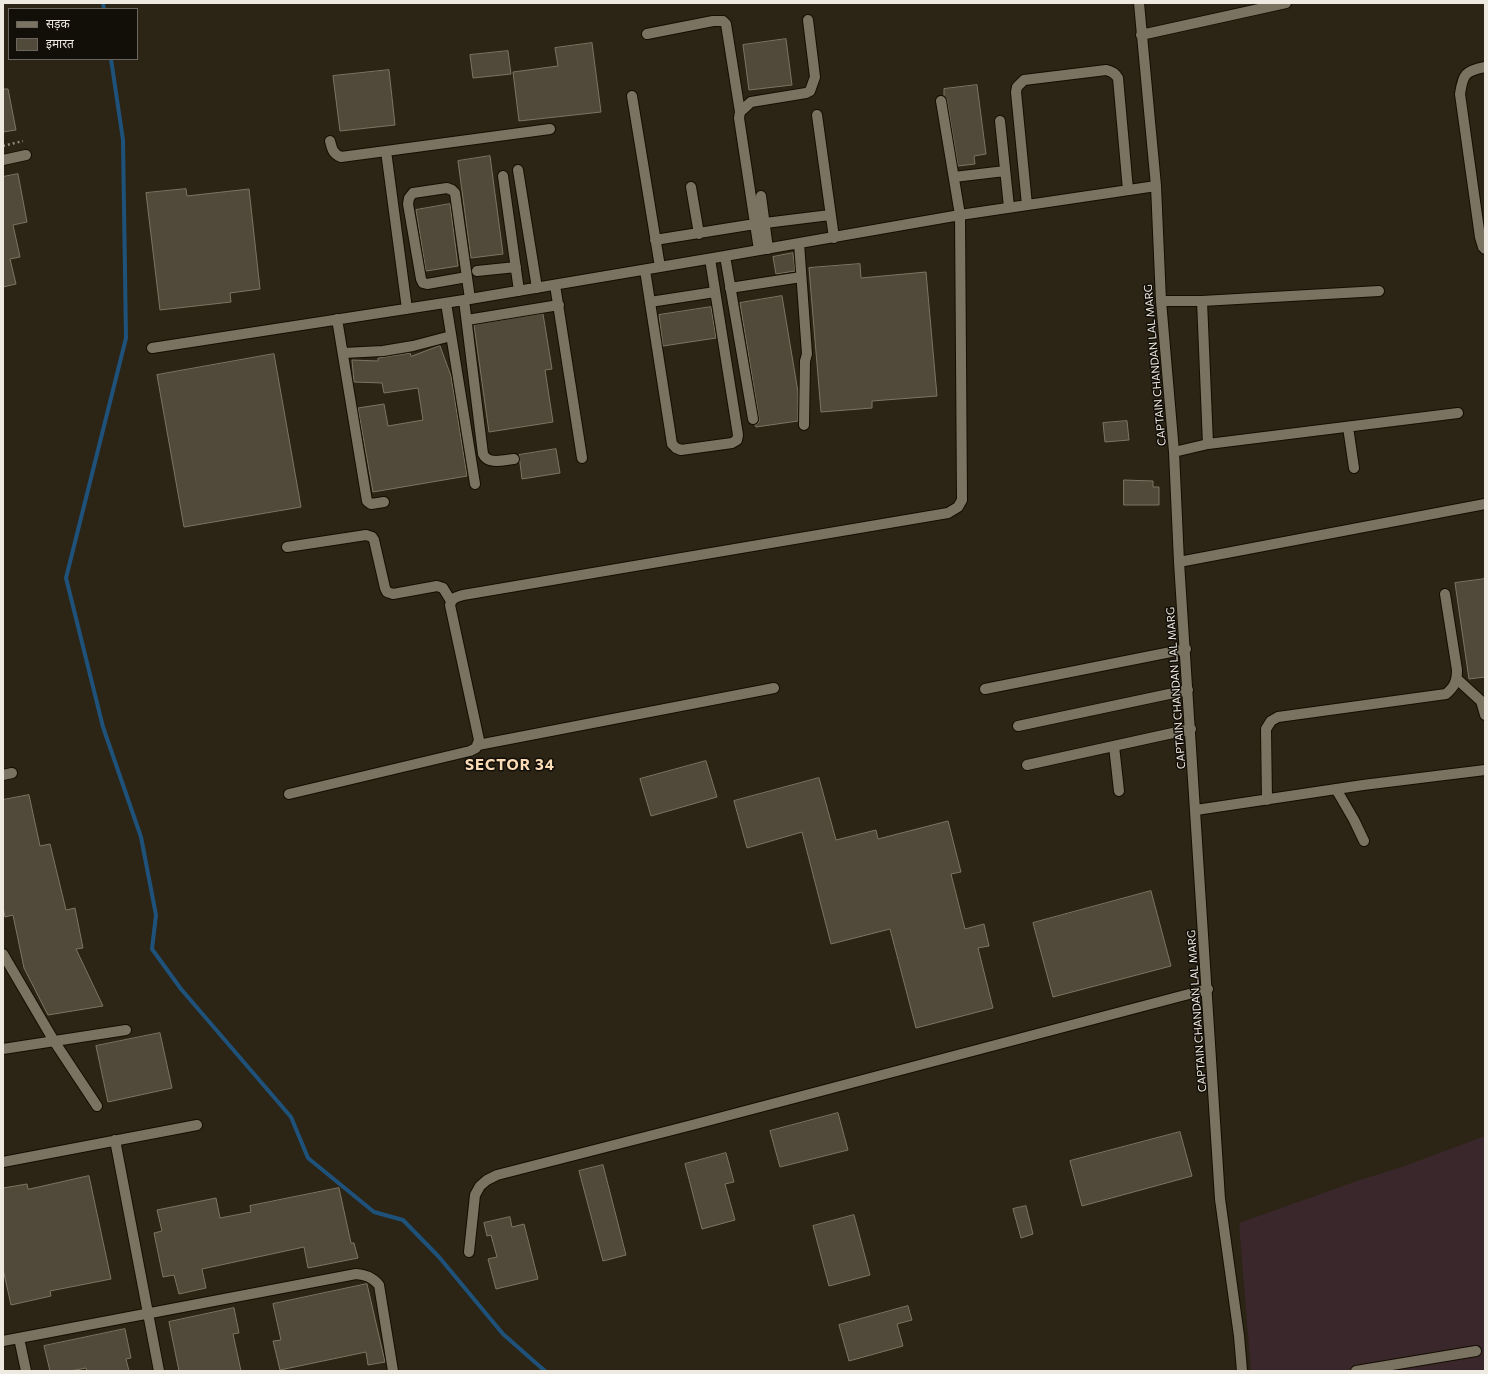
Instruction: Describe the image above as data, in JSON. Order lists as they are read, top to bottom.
{
  "streets": {
    "street": ["CAPTAIN CHANDAN LAL MARG"]
  },
  "districts": ["SECTOR 34"],
  "legend": ["सड़क", "इमारत"]
}
